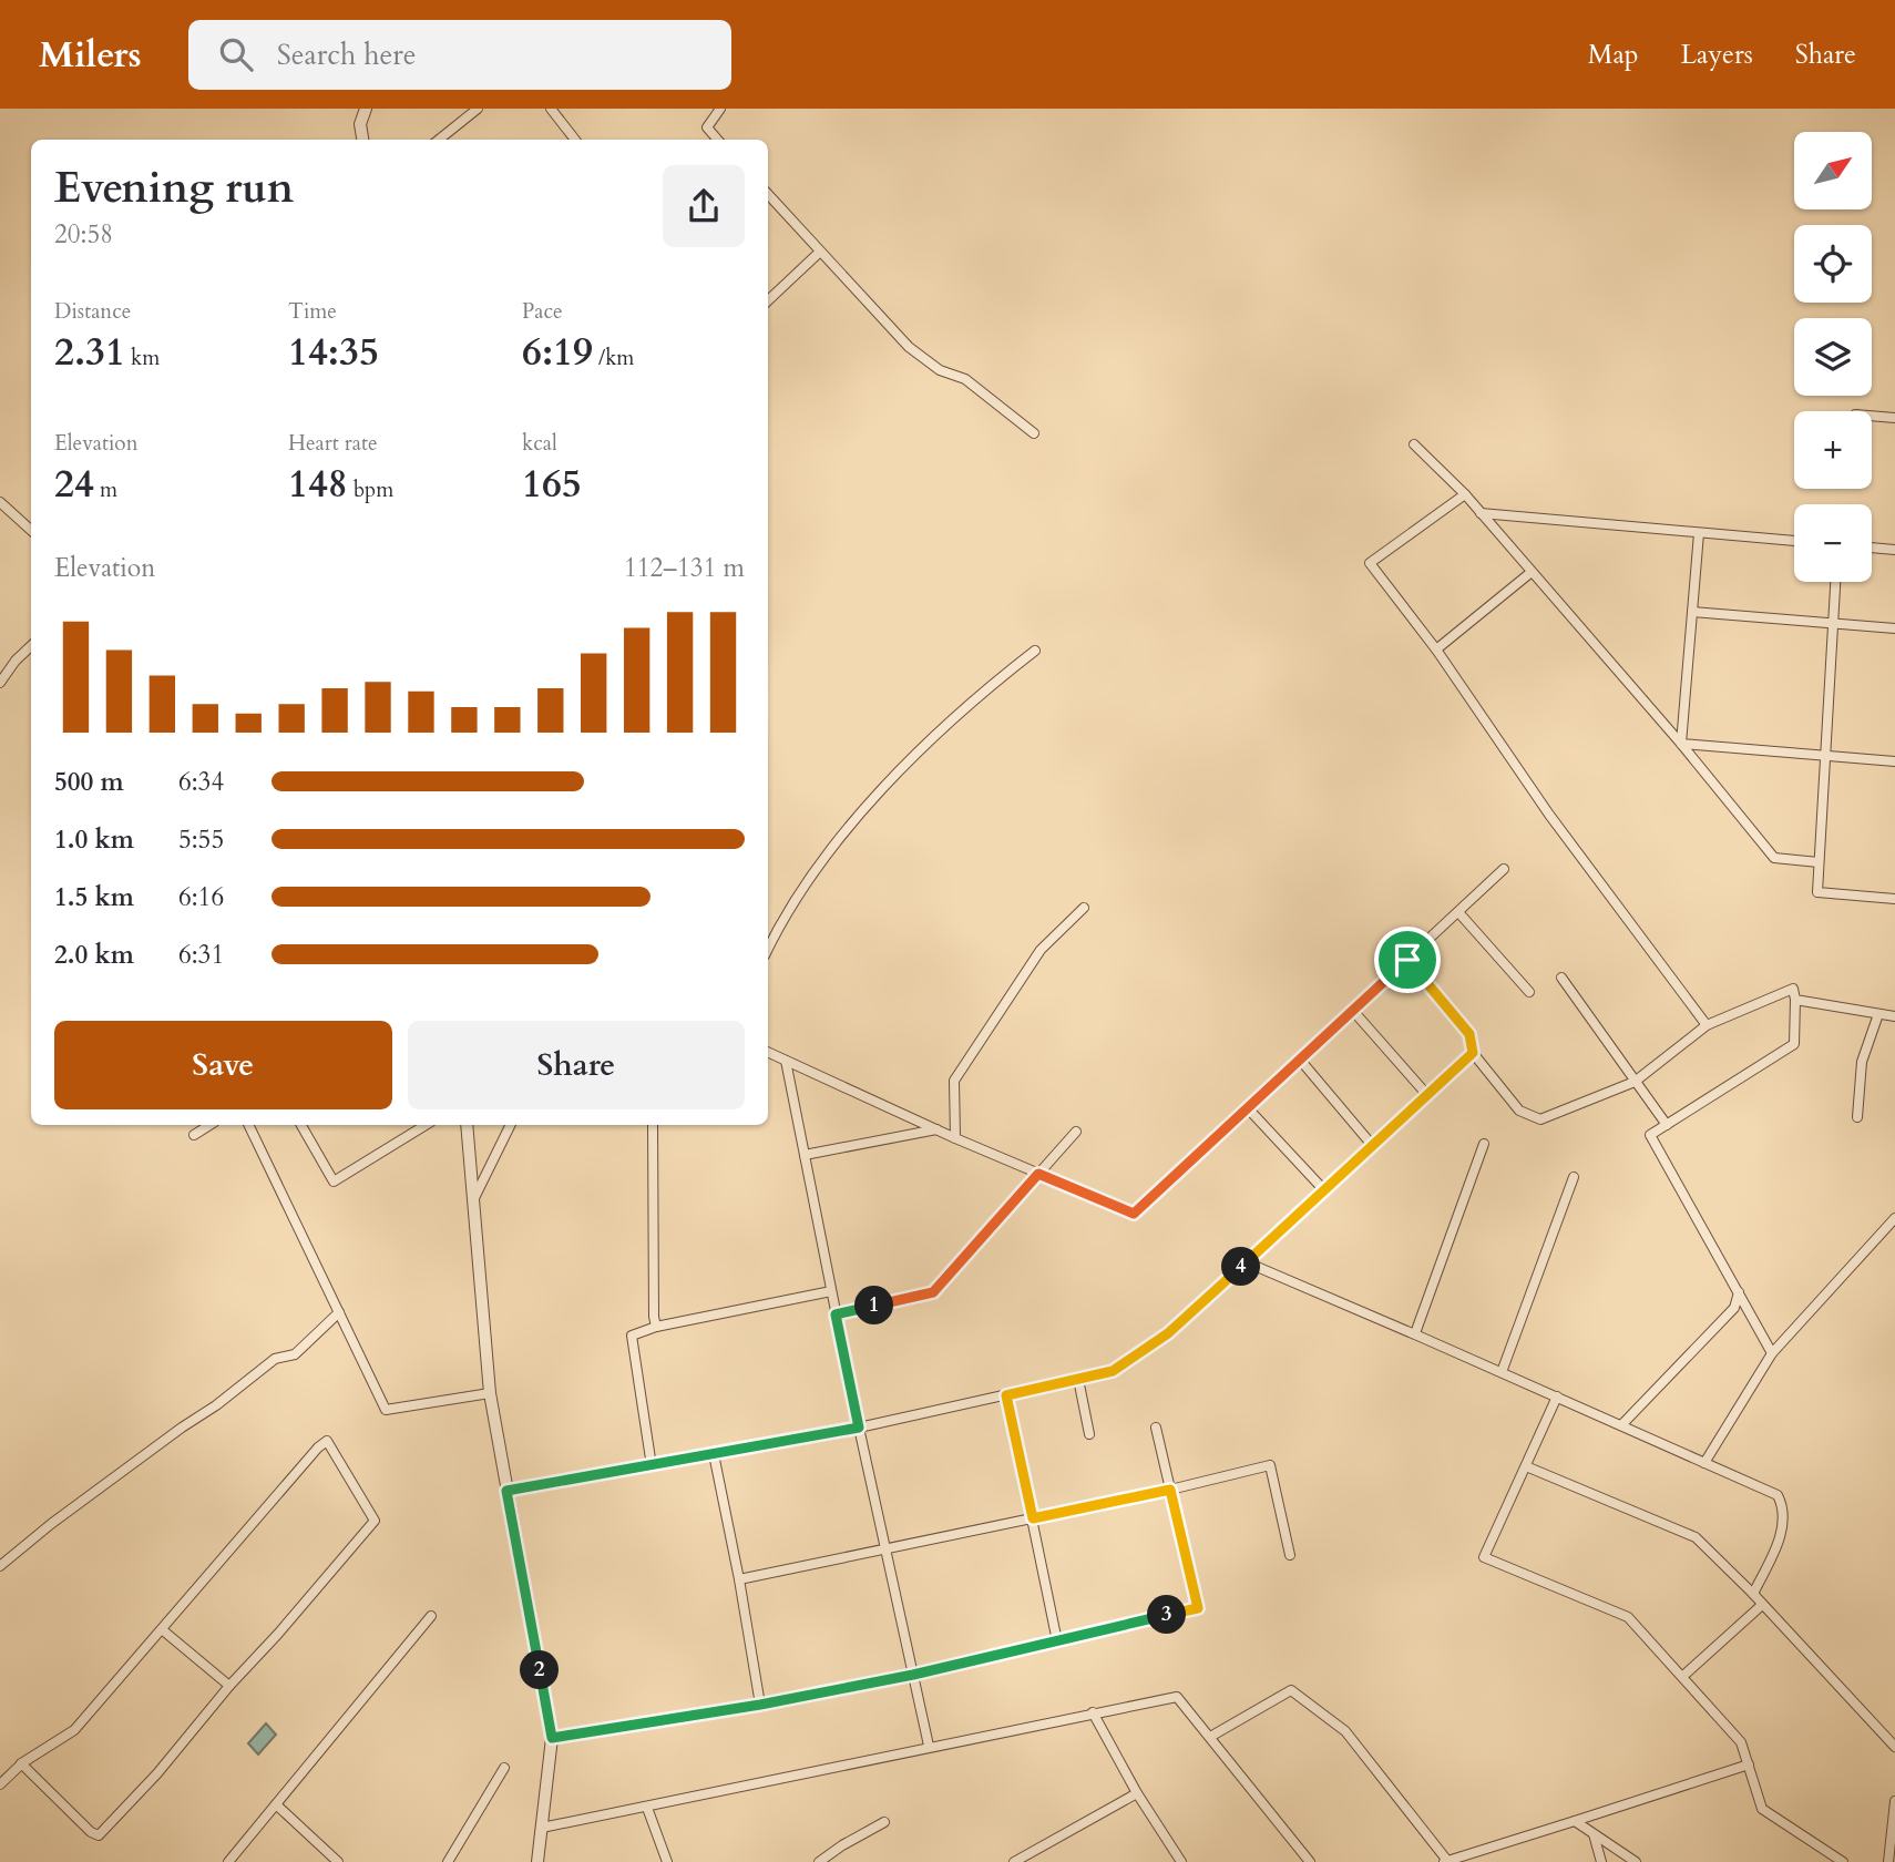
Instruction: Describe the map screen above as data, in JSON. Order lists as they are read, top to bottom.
{
  "north": "top right",
  "page": {
    "header": "Milers",
    "search": "Search here",
    "nav": ["Map", "Layers", "Share"],
    "map_buttons": ["+", "−"],
    "heading": ["Evening run", "20:58"],
    "stats": [
      ["Distance", "2.31 km"],
      ["Time", "14:35"],
      ["Pace", "6:19 /km"],
      ["Elevation", "24 m"],
      ["Heart rate", "148 bpm"],
      ["kcal", "165"]
    ],
    "chart": ["Elevation", "112–131 m"],
    "list": [
      {
        "name": "500 m",
        "note": "6:34"
      },
      {
        "name": "1.0 km",
        "note": "5:55"
      },
      {
        "name": "1.5 km",
        "note": "6:16"
      },
      {
        "name": "2.0 km",
        "note": "6:31"
      }
    ],
    "buttons": ["Save", "Share"],
    "pins": [
      "4",
      "1",
      "3",
      "2"
    ]
  }
}
